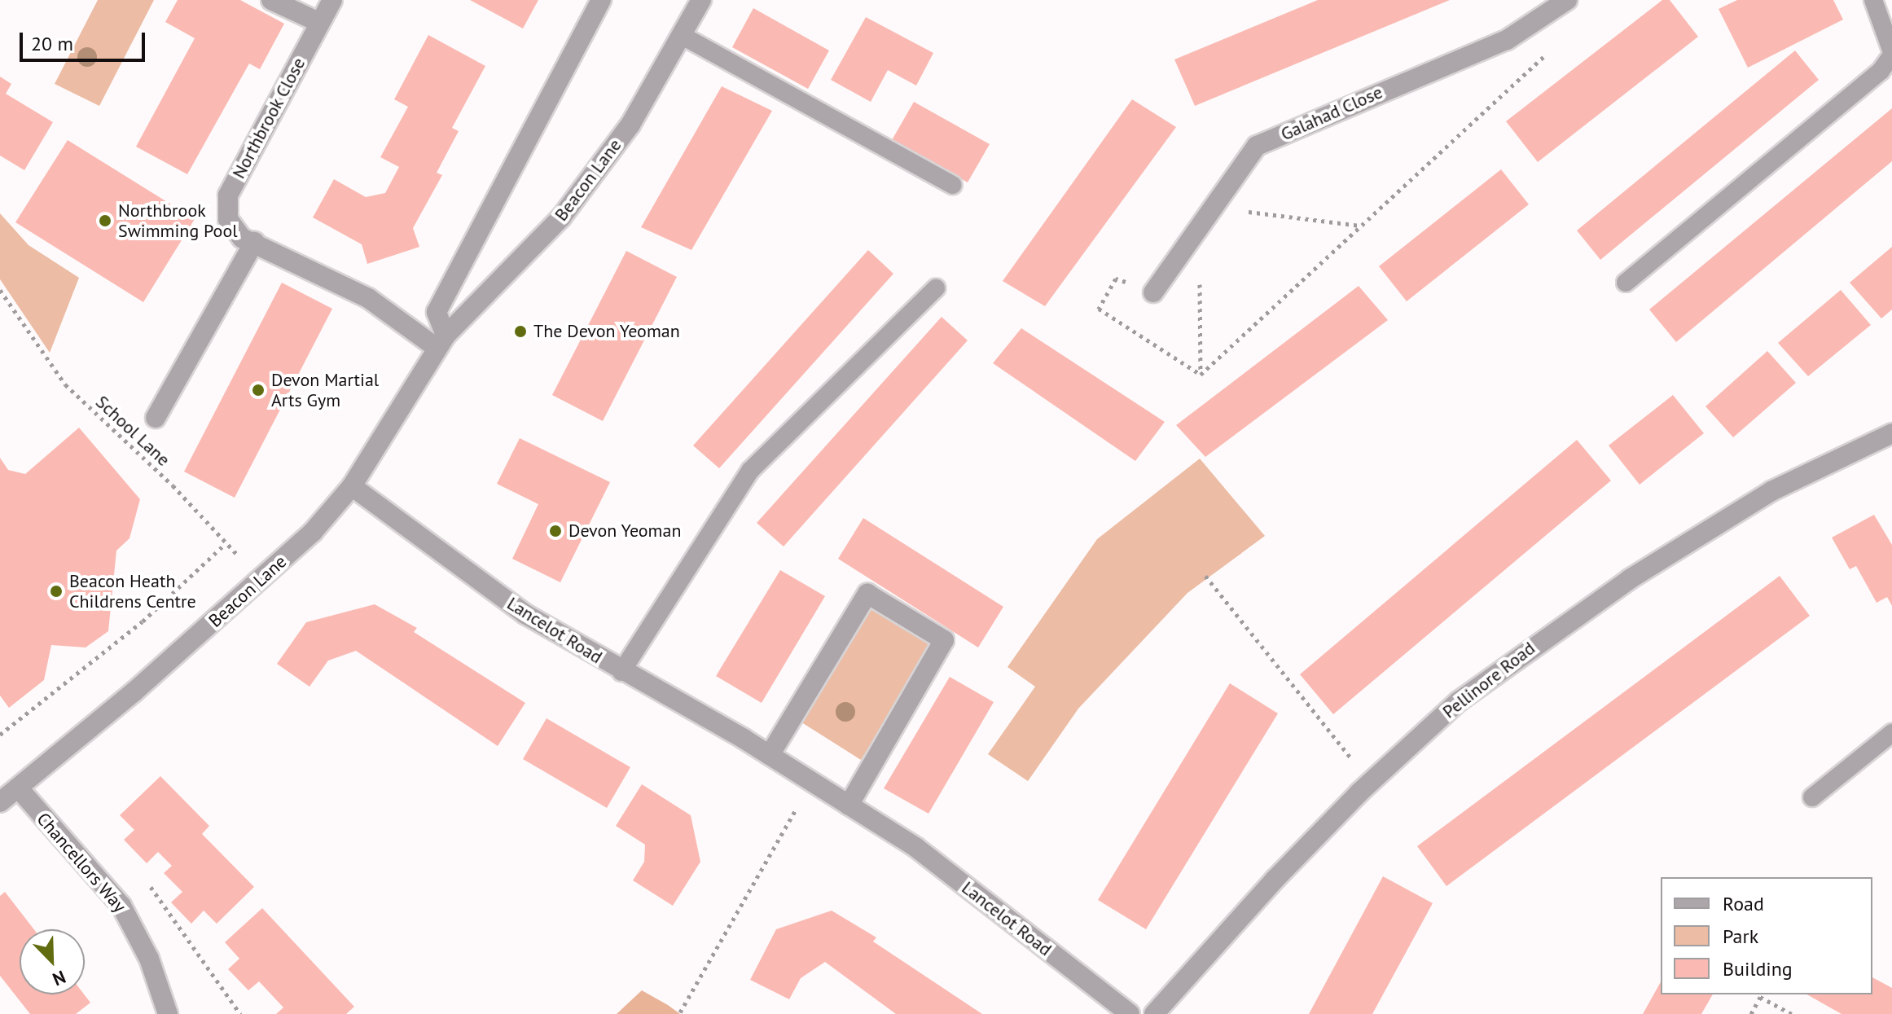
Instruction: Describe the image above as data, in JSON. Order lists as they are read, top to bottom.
{
  "streets": {
    "street": [
      "Galahad Close",
      "Northbrook Close",
      "Beacon Lane",
      "Lancelot Road",
      "Pellinore Road",
      "Chancellors Way"
    ],
    "path": ["School Lane"]
  },
  "crossings": [
    ["Northbrook Close", "Beacon Lane"],
    ["Beacon Lane", "School Lane"],
    ["Beacon Lane", "Lancelot Road"],
    ["Beacon Lane", "Chancellors Way"]
  ],
  "places": [
    "Northbrook Swimming Pool",
    "The Devon Yeoman",
    "Devon Martial Arts Gym",
    "Devon Yeoman",
    "Beacon Heath Childrens Centre"
  ],
  "legend": ["Road", "Park", "Building"],
  "scale_bar": "20 m",
  "north": "bottom right"
}
